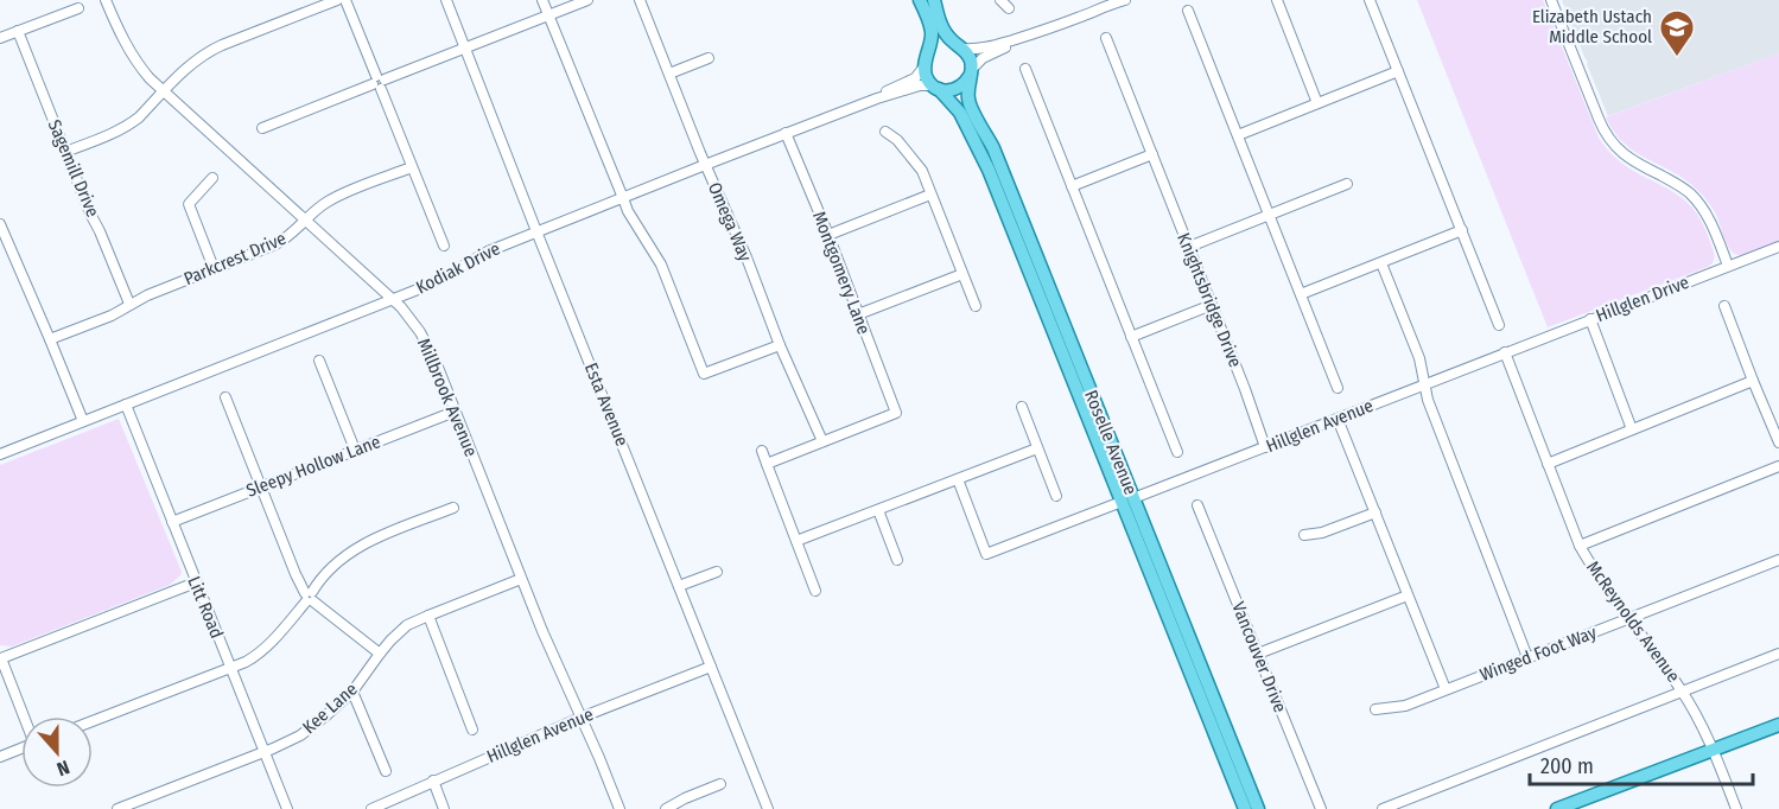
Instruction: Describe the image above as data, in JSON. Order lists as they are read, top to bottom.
{
  "streets": {
    "main road": ["Roselle Avenue"],
    "street": [
      "Sagemill Drive",
      "Omega Way",
      "Parkcrest Drive",
      "Kodiak Drive",
      "Montgomery Lane",
      "Hillglen Drive",
      "Knightsbridge Drive",
      "Millbrook Avenue",
      "Esta Avenue",
      "Hillglen Avenue",
      "Sleepy Hollow Lane",
      "Litt Road",
      "McReynolds Avenue",
      "Winged Foot Way",
      "Vancouver Drive",
      "Kee Lane"
    ]
  },
  "crossings": [
    ["Sagemill Drive", "Parkcrest Drive"],
    ["Omega Way", "Kodiak Drive"],
    ["Omega Way", "Montgomery Lane"],
    ["Parkcrest Drive", "Millbrook Avenue"],
    ["Kodiak Drive", "Montgomery Lane"],
    ["Kodiak Drive", "Millbrook Avenue"],
    ["Kodiak Drive", "Esta Avenue"],
    ["Kodiak Drive", "Roselle Avenue"],
    ["Kodiak Drive", "Litt Road"],
    ["Hillglen Drive", "Hillglen Avenue"],
    ["Hillglen Drive", "McReynolds Avenue"],
    ["Knightsbridge Drive", "Hillglen Avenue"],
    ["Millbrook Avenue", "Hillglen Avenue"],
    ["Millbrook Avenue", "Sleepy Hollow Lane"],
    ["Millbrook Avenue", "Kee Lane"],
    ["Esta Avenue", "Hillglen Avenue"],
    ["Hillglen Avenue", "Roselle Avenue"],
    ["Hillglen Avenue", "McReynolds Avenue"],
    ["Sleepy Hollow Lane", "Litt Road"],
    ["Litt Road", "Kee Lane"],
    ["McReynolds Avenue", "Winged Foot Way"]
  ],
  "places": {
    "school or university": ["Elizabeth Ustach Middle School"]
  },
  "scale_bar": "200 m",
  "north": "bottom"
}
